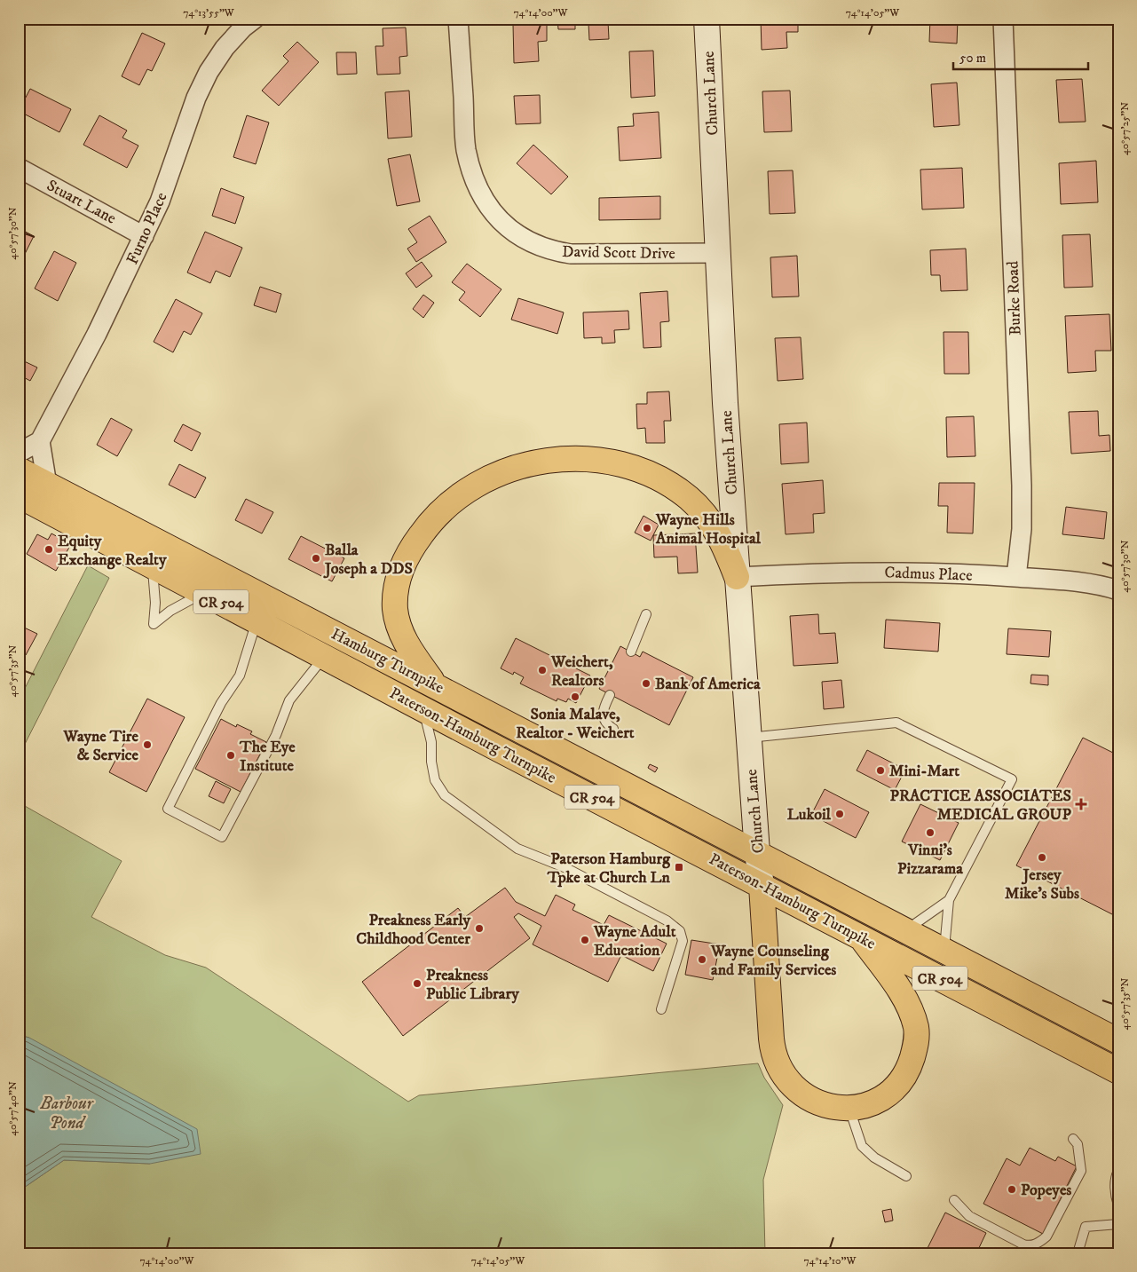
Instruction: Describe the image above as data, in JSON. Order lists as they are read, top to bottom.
{
  "streets": {
    "main road": ["CR 504", "Hamburg Turnpike", "Paterson-Hamburg Turnpike"],
    "street": [
      "Church Lane",
      "Stuart Lane",
      "Furno Place",
      "David Scott Drive",
      "Burke Road",
      "Cadmus Place"
    ]
  },
  "crossings": [
    ["Church Lane", "David Scott Drive"],
    ["Church Lane", "Cadmus Place"],
    ["Church Lane", "Hamburg Turnpike"],
    ["Church Lane", "Paterson-Hamburg Turnpike"],
    ["Stuart Lane", "Furno Place"],
    ["Burke Road", "Cadmus Place"],
    ["Hamburg Turnpike", "Paterson-Hamburg Turnpike"]
  ],
  "water": ["Barbour Pond"],
  "places": {
    "other": [
      "Wayne Hills Animal Hospital",
      "Equity Exchange Realty",
      "Balla Joseph a DDS",
      "Weichert, Realtors",
      "Bank of America",
      "Sonia Malave, Realtor - Weichert",
      "Wayne Tire & Service",
      "The Eye Institute",
      "Mini-Mart",
      "Lukoil",
      "Vinni's Pizzarama",
      "Jersey Mike's Subs",
      "Preakness Early Childhood Center",
      "Wayne Adult Education",
      "Wayne Counseling and Family Services",
      "Preakness Public Library",
      "Popeyes"
    ],
    "health": ["PRACTICE ASSOCIATES MEDICAL GROUP"],
    "transit": ["Paterson Hamburg Tpke at Church Ln"]
  },
  "scale_bar": "50 m",
  "coordinates": [
    "74°13'55\"W",
    "74°14'00\"W",
    "74°14'05\"W",
    "40°57'25\"N",
    "40°57'30\"N",
    "40°57'35\"N",
    "40°57'40\"N",
    "74°14'10\"W"
  ]
}
